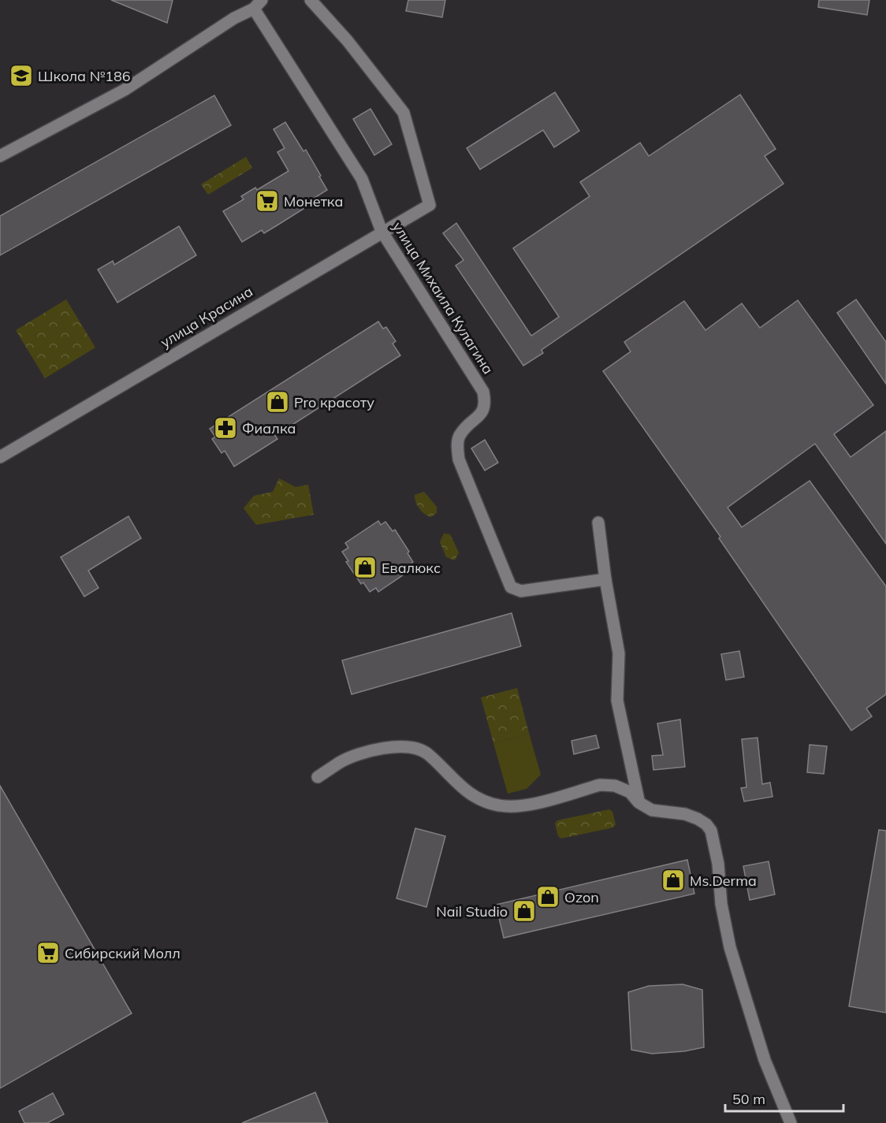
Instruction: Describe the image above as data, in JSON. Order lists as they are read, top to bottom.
{
  "streets": {
    "street": ["улица Михаила Кулагина", "улица Красина"]
  },
  "crossings": [
    ["улица Михаила Кулагина", "улица Красина"]
  ],
  "places": {
    "school or university": ["Школа №186"],
    "supermarket": ["Монетка", "Сибирский Молл"],
    "shop": [
      "Pro красоту",
      "Евалюкс",
      "Ms.Derma",
      "Ozon",
      "Nail Studio"
    ],
    "pharmacy": ["Фиалка"]
  },
  "scale_bar": "50 m"
}
